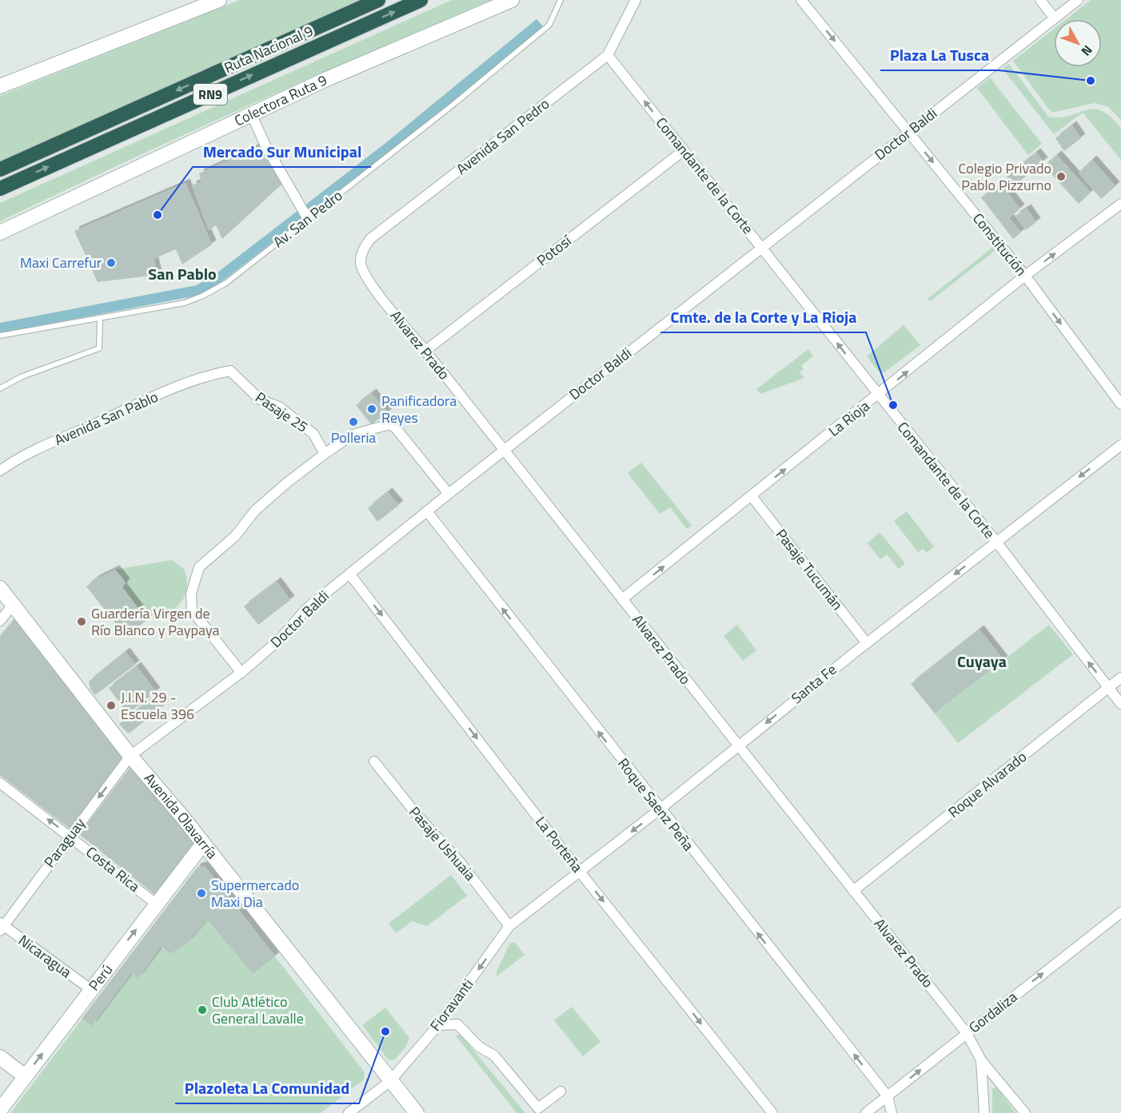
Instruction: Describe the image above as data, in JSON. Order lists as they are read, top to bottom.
{
  "streets": {
    "highway": ["Ruta Nacional 9", "RN9"],
    "street": [
      "Colectora Ruta 9",
      "Doctor Baldi",
      "Avenida San Pedro",
      "Comandante de la Corte",
      "Constitución",
      "Potosí",
      "Alvarez Prado",
      "Pasaje 25",
      "Avenida San Pablo",
      "La Rioja",
      "Pasaje Tucumán",
      "Santa Fe",
      "Roque Alvarado",
      "Roque Saenz Peña",
      "Avenida Olavarría",
      "Paraguay",
      "Pasaje Ushuaia",
      "La Porteña",
      "Costa Rica",
      "Nicaragua",
      "Perú",
      "Fioravanti",
      "Gordaliza"
    ],
    "lane": ["Av. San Pedro"]
  },
  "crossings": [
    ["Doctor Baldi", "Comandante de la Corte"],
    ["Doctor Baldi", "Constitución"],
    ["Doctor Baldi", "Alvarez Prado"],
    ["Doctor Baldi", "Roque Saenz Peña"],
    ["Doctor Baldi", "Avenida Olavarría"],
    ["Doctor Baldi", "Paraguay"],
    ["Doctor Baldi", "La Porteña"],
    ["Avenida San Pedro", "Comandante de la Corte"],
    ["Avenida San Pedro", "Alvarez Prado"],
    ["Comandante de la Corte", "Potosí"],
    ["Comandante de la Corte", "La Rioja"],
    ["Comandante de la Corte", "Santa Fe"],
    ["Comandante de la Corte", "Roque Alvarado"],
    ["Constitución", "La Rioja"],
    ["Potosí", "Alvarez Prado"],
    ["Alvarez Prado", "La Rioja"],
    ["Alvarez Prado", "Santa Fe"],
    ["Alvarez Prado", "Roque Alvarado"],
    ["Alvarez Prado", "Gordaliza"],
    ["Pasaje 25", "Avenida San Pablo"],
    ["La Rioja", "Pasaje Tucumán"],
    ["Pasaje Tucumán", "Santa Fe"],
    ["Santa Fe", "Roque Saenz Peña"],
    ["Santa Fe", "Pasaje Ushuaia"],
    ["Santa Fe", "La Porteña"],
    ["Santa Fe", "Fioravanti"],
    ["Roque Saenz Peña", "Gordaliza"],
    ["Avenida Olavarría", "Paraguay"],
    ["Avenida Olavarría", "Perú"],
    ["Avenida Olavarría", "Fioravanti"],
    ["Paraguay", "Costa Rica"],
    ["Paraguay", "Nicaragua"],
    ["Pasaje Ushuaia", "Fioravanti"],
    ["Costa Rica", "Perú"],
    ["Nicaragua", "Perú"]
  ],
  "one_way": [
    "Comandante de la Corte",
    "Constitución",
    "La Rioja",
    "Santa Fe",
    "Roque Saenz Peña",
    "Paraguay",
    "La Porteña",
    "Costa Rica",
    "Perú",
    "Fioravanti",
    "Gordaliza"
  ],
  "districts": ["San Pablo", "Cuyaya"],
  "places": [
    "Plaza La Tusca",
    "Colegio Privado Pablo Pizzurno",
    "Mercado Sur Municipal",
    "Maxi Carrefur",
    "Cmte. de la Corte y La Rioja",
    "Panificadora Reyes",
    "Polleria",
    "Guardería Virgen de Río Blanco y Paypaya",
    "J.I.N. 29 - Escuela 396",
    "Supermercado Maxi Dia",
    "Club Atlético General Lavalle",
    "Plazoleta La Comunidad"
  ],
  "north": "bottom right"
}
